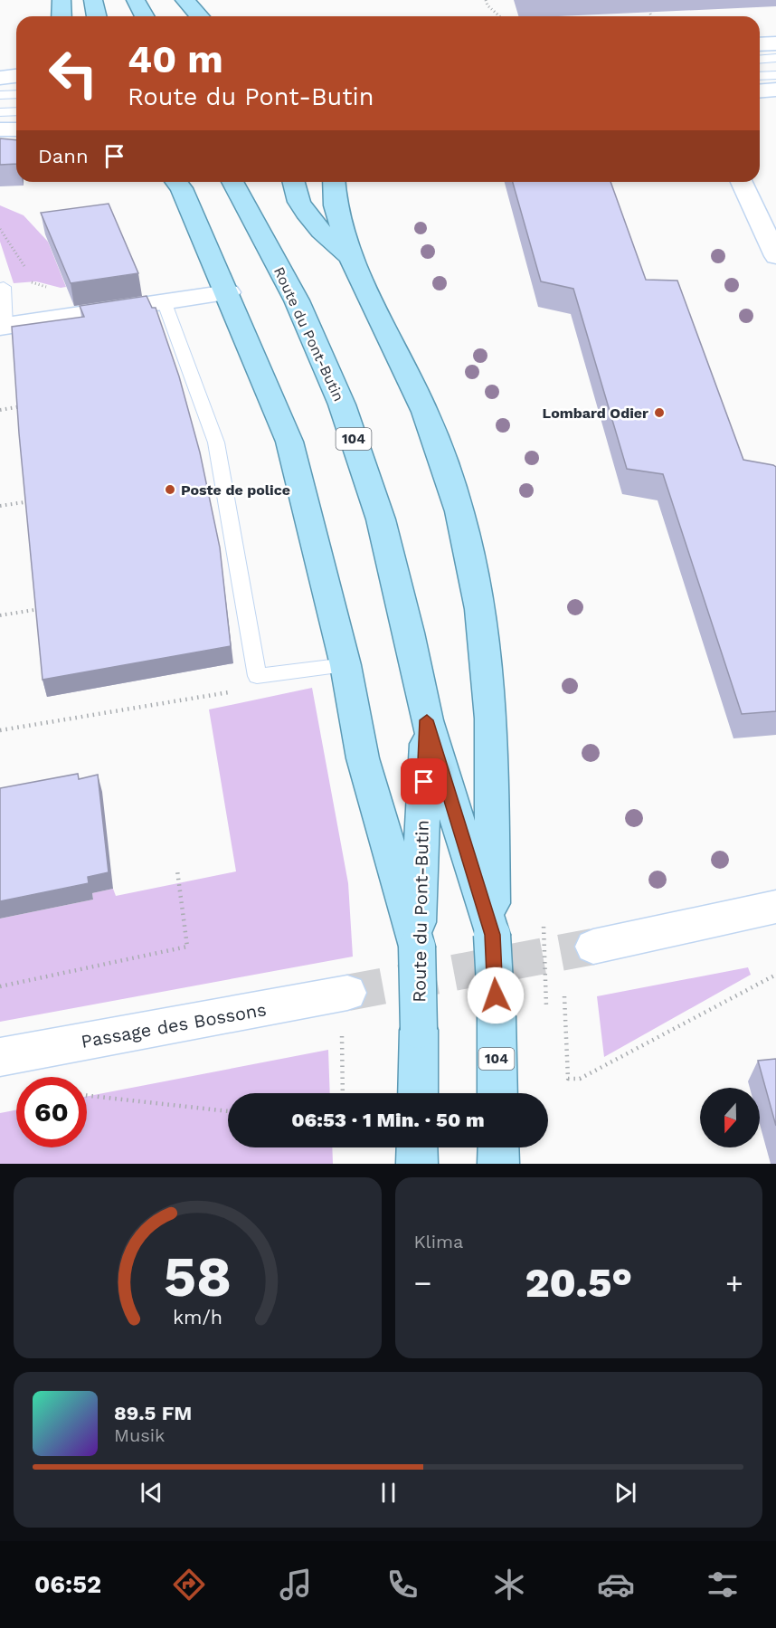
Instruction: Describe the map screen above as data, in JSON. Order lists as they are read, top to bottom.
{
  "streets": {
    "main road": ["Route du Pont-Butin", "104"],
    "street": ["Passage des Bossons"]
  },
  "places": ["Lombard Odier", "Poste de police"],
  "north": "bottom",
  "page": {
    "turn": ["40 m", "Route du Pont-Butin"],
    "then": "Dann",
    "limit": "60",
    "trip": "06:53 · 1 Min. · 50 m",
    "tile": "Klima",
    "heat": ["−", "20.5°", "+"],
    "song": ["89.5 FM", "Musik"],
    "tabs": "06:52",
    "gauge": ["58", "km/h"]
  }
}
